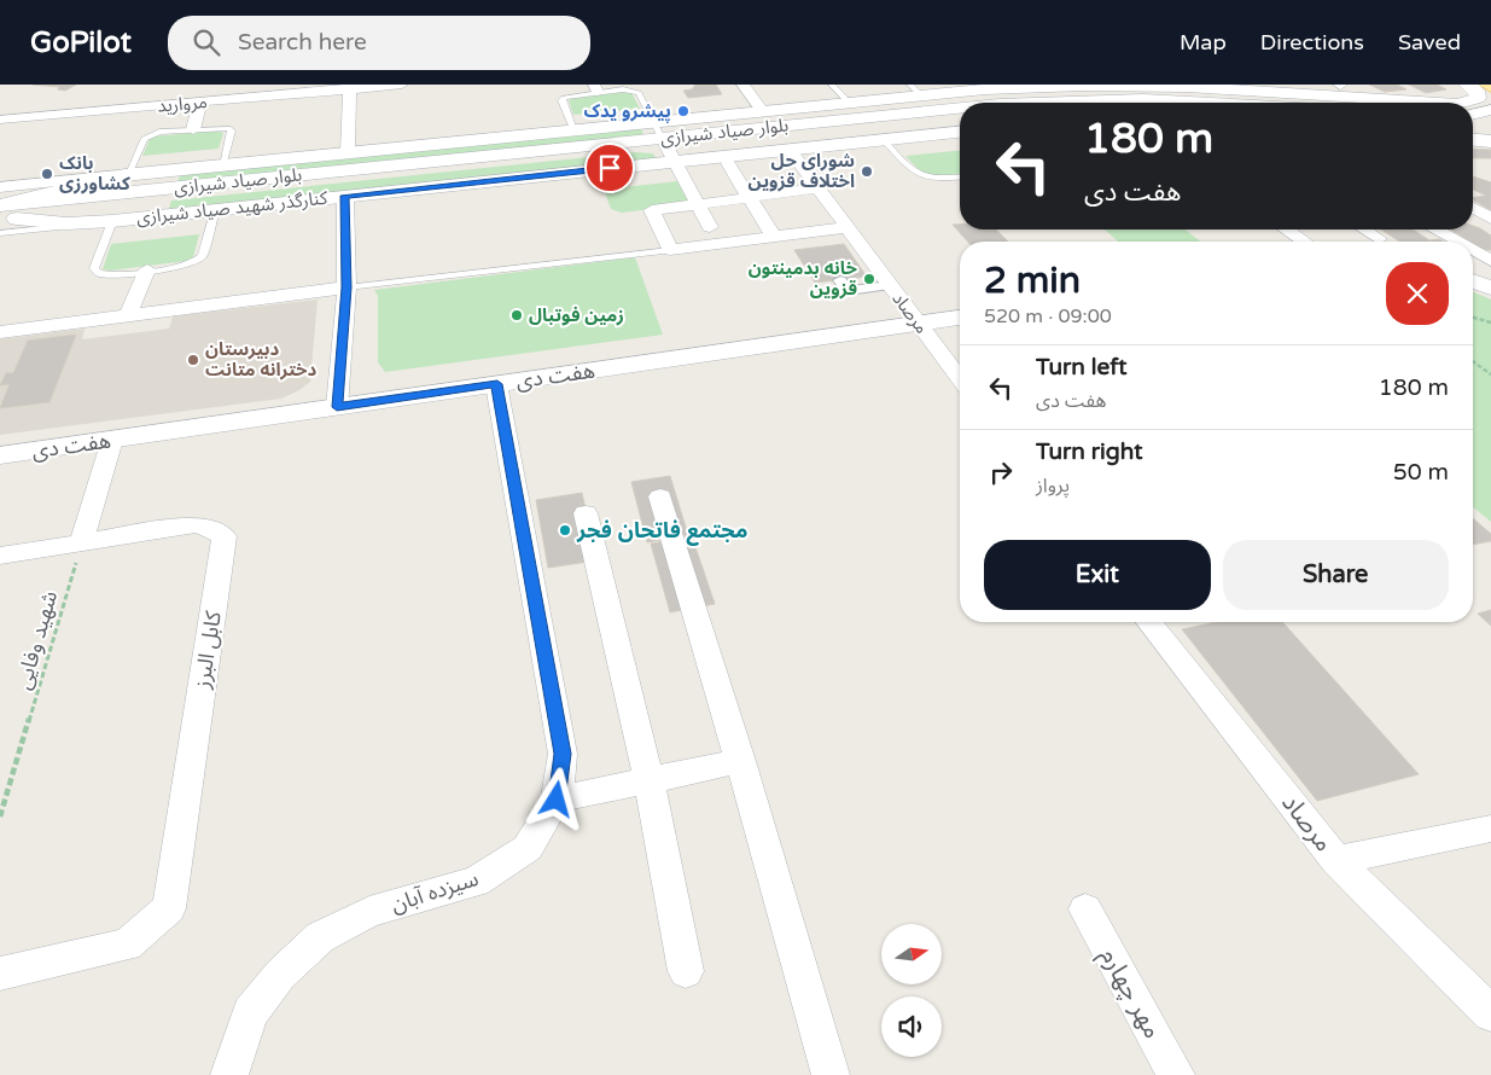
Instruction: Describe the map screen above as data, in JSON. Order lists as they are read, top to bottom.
{
  "streets": {
    "main road": ["بلوار صیاد شیرازی", "کنارگذر شهید صیاد شیرازی", "هفت دی"],
    "street": [
      "مروارید",
      "مرصاد",
      "کابل البرز",
      "سیزده آبان",
      "مهر چهارم"
    ],
    "path": ["شهید وفایی"]
  },
  "crossings": [
    ["بلوار صیاد شیرازی", "کنارگذر شهید صیاد شیرازی"],
    ["کنارگذر شهید صیاد شیرازی", "مرصاد"],
    ["مرصاد", "هفت دی"],
    ["هفت دی", "سیزده آبان"],
    ["شهید وفایی", "کابل البرز"]
  ],
  "places": [
    "پیشرو یدک",
    "شورای حل اختلاف قزوین",
    "بانک کشاورزی",
    "خانه بدمینتون قزوین",
    "زمین فوتبال",
    "دبیرستان دخترانه متانت",
    "مجتمع فاتحان فجر"
  ],
  "north": "right",
  "page": {
    "header": "GoPilot",
    "search": "Search here",
    "nav": ["Map", "Directions", "Saved"],
    "turn": ["180 m", "هفت دی"],
    "heading": ["2 min", "520 m · 09:00"],
    "list": [
      {
        "name": "Turn left",
        "note": "هفت دی",
        "value": "180 m"
      },
      {
        "name": "Turn right",
        "note": "پرواز",
        "value": "50 m"
      }
    ],
    "buttons": ["Exit", "Share"]
  }
}
